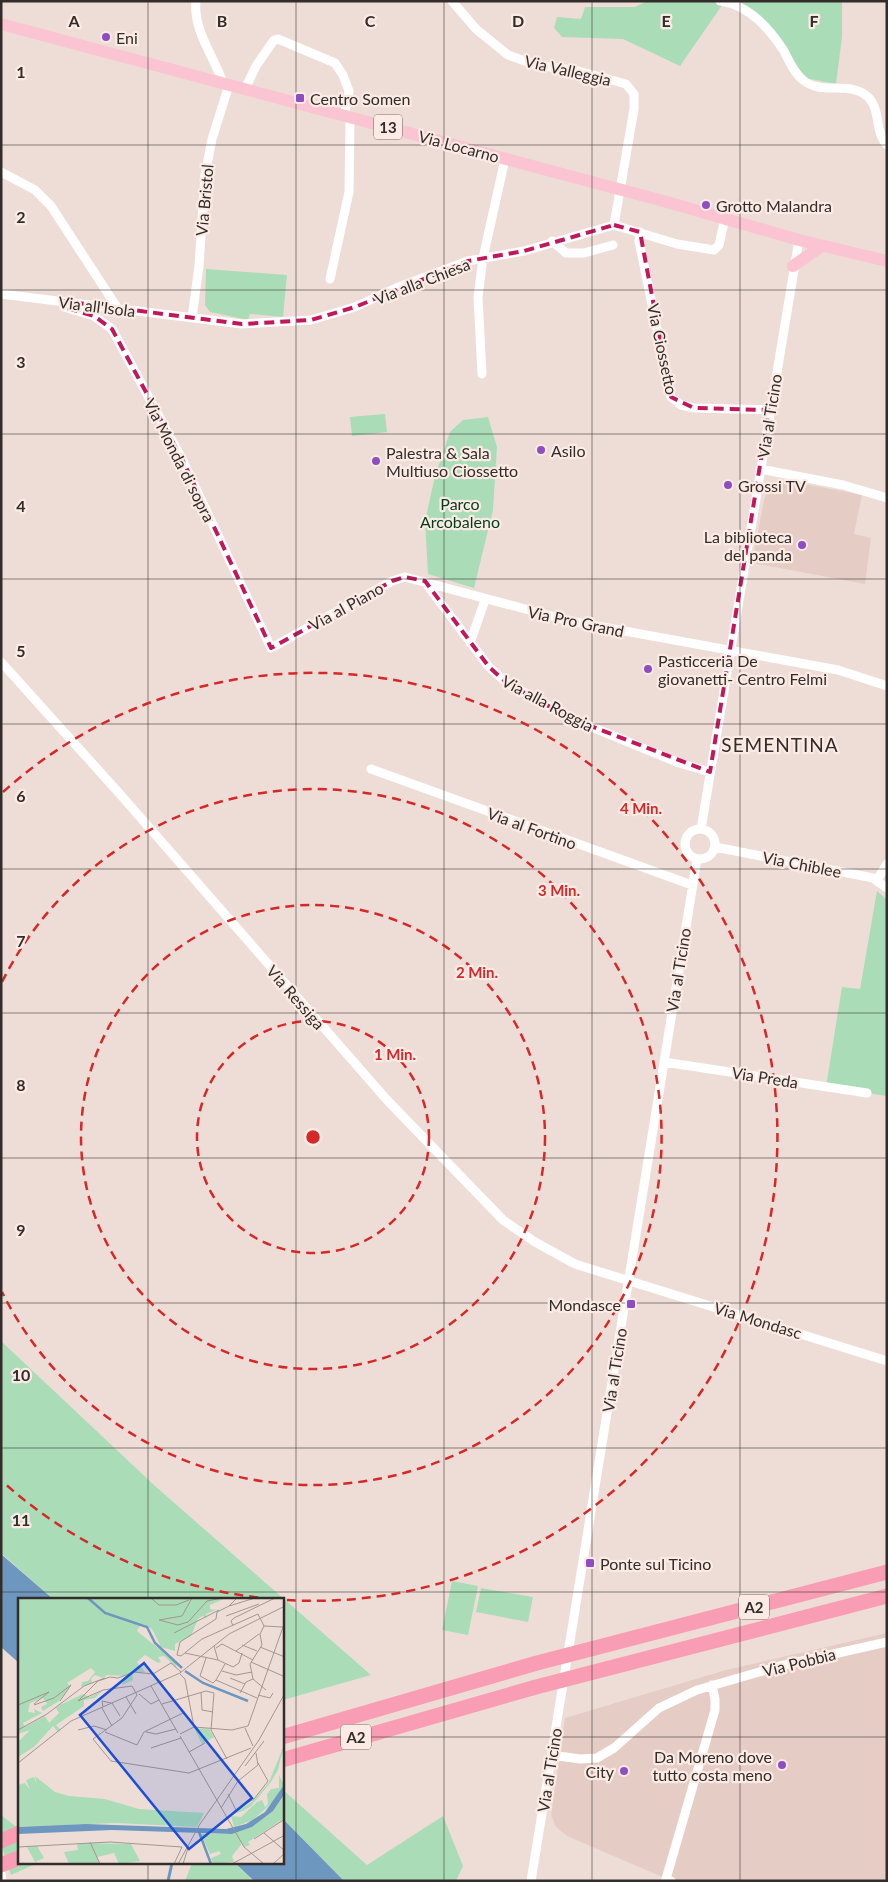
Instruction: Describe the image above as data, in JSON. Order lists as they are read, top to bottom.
{
  "streets": {
    "highway": ["A2"],
    "main road": ["13", "Via Locarno"],
    "street": [
      "Via Valleggia",
      "Via Bristol",
      "Via alla Chiesa",
      "Via all'Isola",
      "Via Ciossetto",
      "Via al Ticino",
      "Via Monda di sopra",
      "Via al Piano",
      "Via Pro Grand",
      "Via alla Roggia",
      "Via al Fortino",
      "Via Chiblee",
      "Via Ressiga",
      "Via Preda",
      "Via Mondasc",
      "Via Pobbia"
    ]
  },
  "crossings": [
    ["Via Valleggia", "Via Locarno"],
    ["Via Locarno", "Via Bristol"],
    ["Via Locarno", "Via al Ticino"],
    ["Via Bristol", "Via alla Chiesa"],
    ["Via Bristol", "Via all'Isola"],
    ["Via alla Chiesa", "Via all'Isola"],
    ["Via all'Isola", "Via Monda di sopra"],
    ["Via Ciossetto", "Via al Ticino"],
    ["Via al Ticino", "Via Pro Grand"],
    ["Via al Ticino", "Via alla Roggia"],
    ["Via al Ticino", "Via al Fortino"],
    ["Via al Ticino", "Via Chiblee"],
    ["Via al Ticino", "Via Ressiga"],
    ["Via al Ticino", "Via Preda"],
    ["Via al Ticino", "Via Mondasc"],
    ["Via al Ticino", "Via Pobbia"],
    ["Via Monda di sopra", "Via al Piano"],
    ["Via al Piano", "Via Pro Grand"],
    ["Via al Piano", "Via alla Roggia"],
    ["Via Pro Grand", "Via alla Roggia"],
    ["Via Ressiga", "Via Mondasc"]
  ],
  "districts": ["SEMENTINA"],
  "parks": ["Parco Arcobaleno"],
  "places": {
    "other": [
      "Eni",
      "Grotto Malandra",
      "Asilo",
      "Palestra & Sala Multiuso Ciossetto",
      "Grossi TV",
      "La biblioteca del panda",
      "Pasticceria De giovanetti- Centro Felmi",
      "Da Moreno dove tutto costa meno",
      "City"
    ],
    "transit": ["Centro Somen", "Mondasce", "Ponte sul Ticino"]
  },
  "grid": {
    "columns": [
      "A",
      "B",
      "C",
      "D",
      "E",
      "F"
    ],
    "rows": [
      "1",
      "2",
      "3",
      "4",
      "5",
      "6",
      "7",
      "8",
      "9",
      "10",
      "11"
    ]
  },
  "rings": [
    "4 Min.",
    "3 Min.",
    "2 Min.",
    "1 Min."
  ]
}
